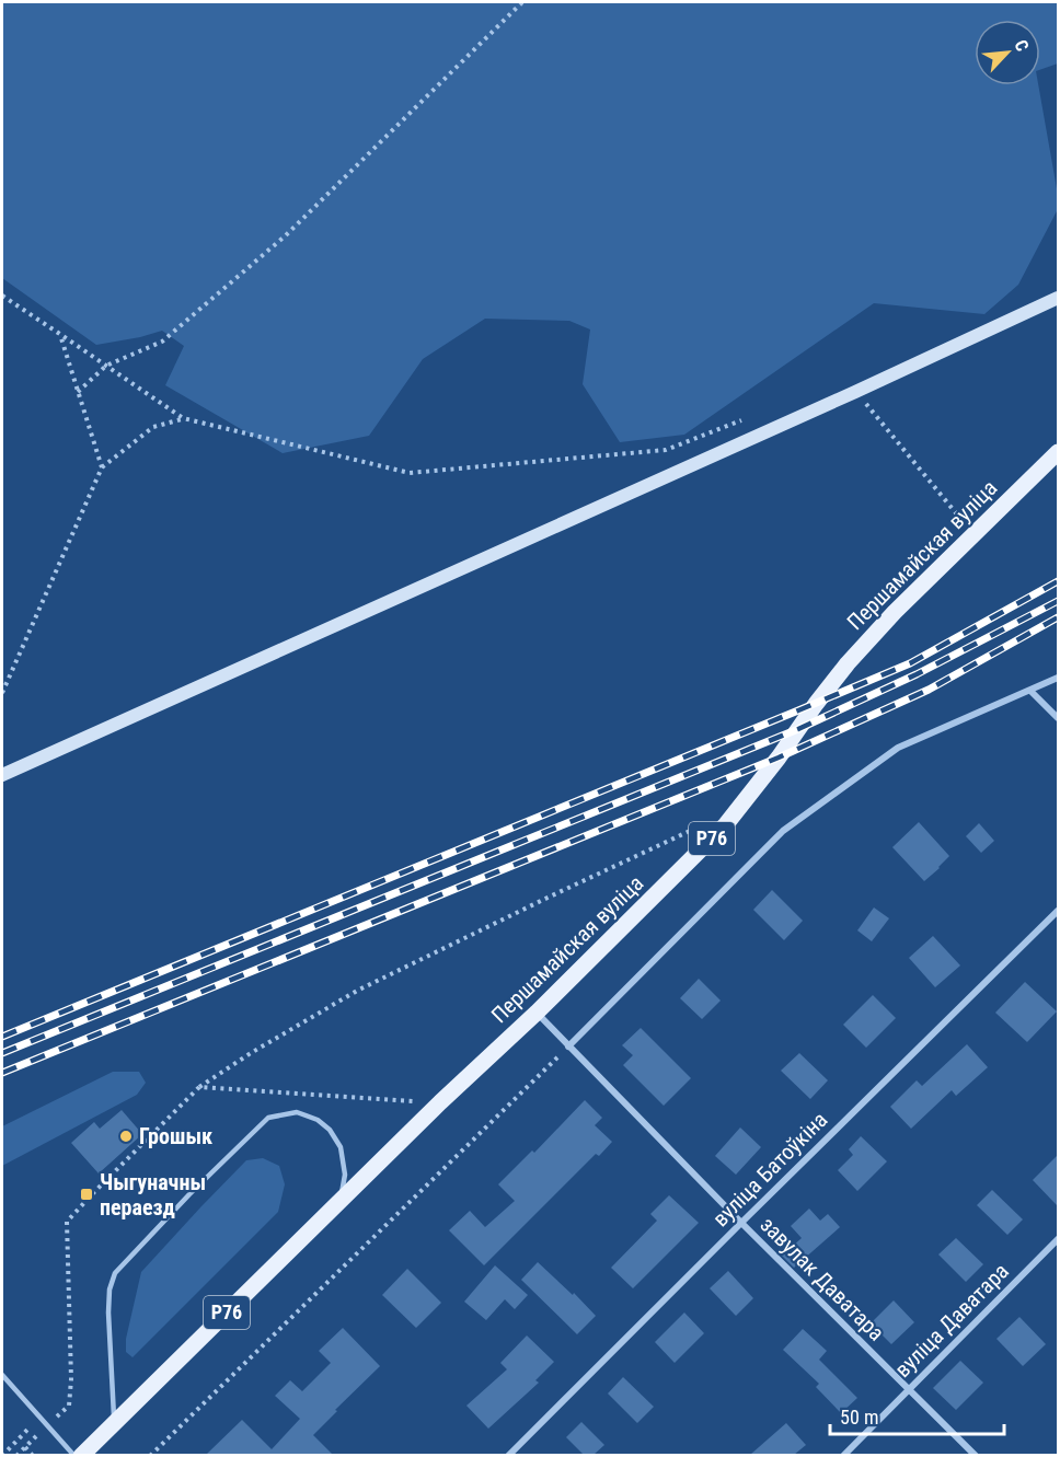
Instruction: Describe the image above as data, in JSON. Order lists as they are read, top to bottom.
{
  "streets": {
    "main road": ["Першамайская вуліца", "Р76"],
    "street": ["вуліца Батоўкіна", "завулак Даватара", "вуліца Даватара"]
  },
  "crossings": [
    ["Першамайская вуліца", "завулак Даватара"],
    ["вуліца Батоўкіна", "завулак Даватара"],
    ["завулак Даватара", "вуліца Даватара"]
  ],
  "places": {
    "other": ["Грошык"],
    "transit": ["Чыгуначны пераезд"]
  },
  "scale_bar": "50 m",
  "north": "top right"
}
